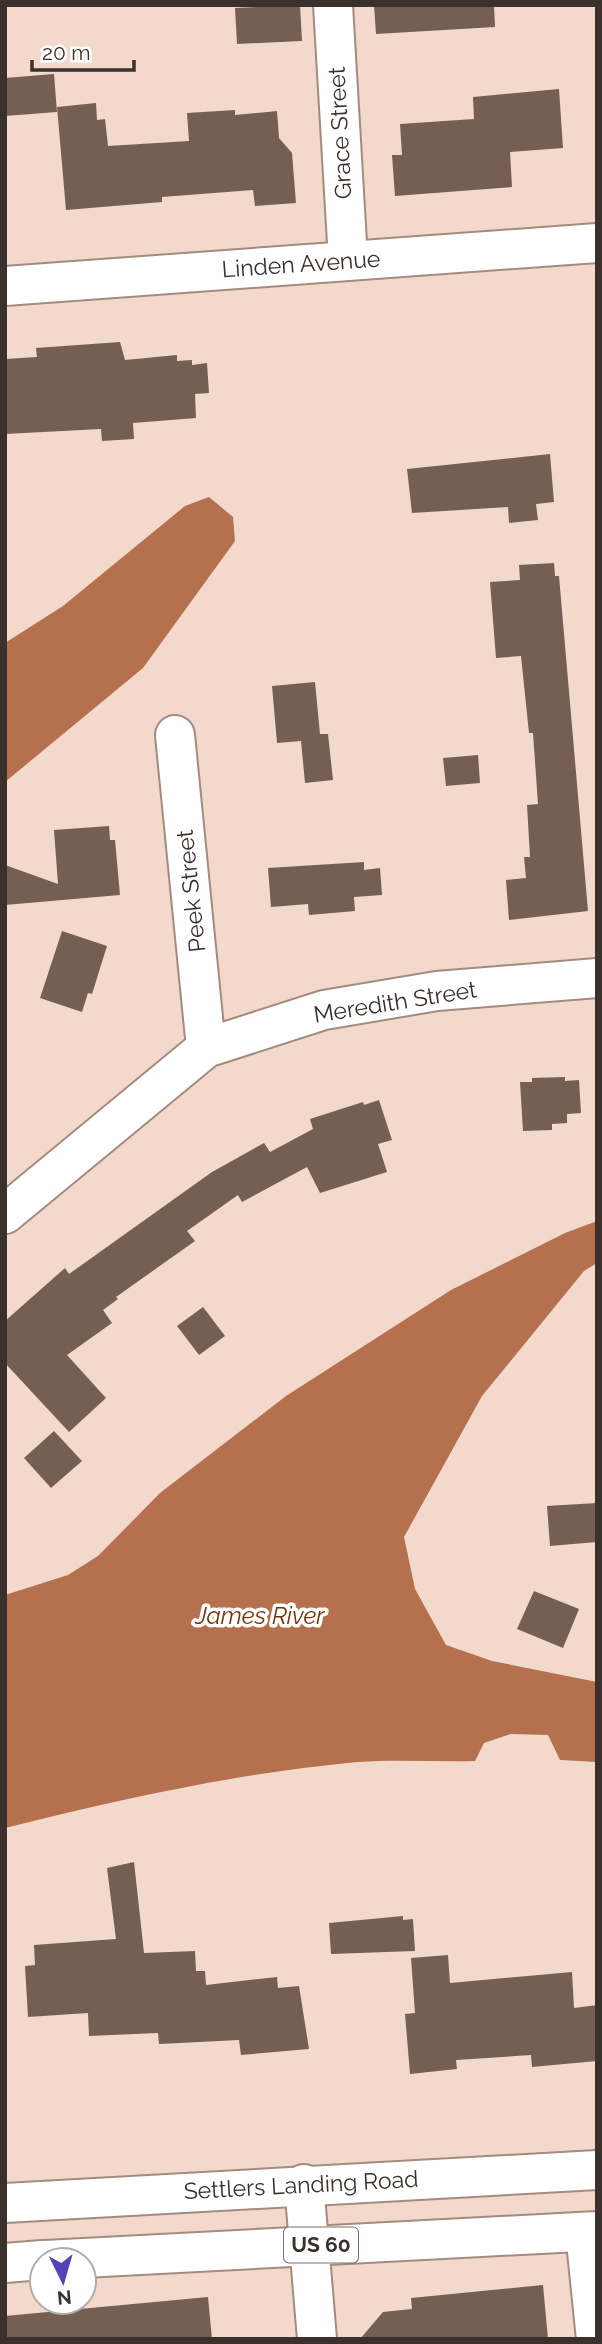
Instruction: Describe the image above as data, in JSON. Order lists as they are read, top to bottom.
{
  "streets": {
    "street": [
      "Grace Street",
      "Linden Avenue",
      "Peek Street",
      "Meredith Street",
      "Settlers Landing Road",
      "US 60"
    ]
  },
  "crossings": [
    ["Grace Street", "Linden Avenue"],
    ["Peek Street", "Meredith Street"]
  ],
  "water": ["James River"],
  "scale_bar": "20 m",
  "north": "bottom"
}
